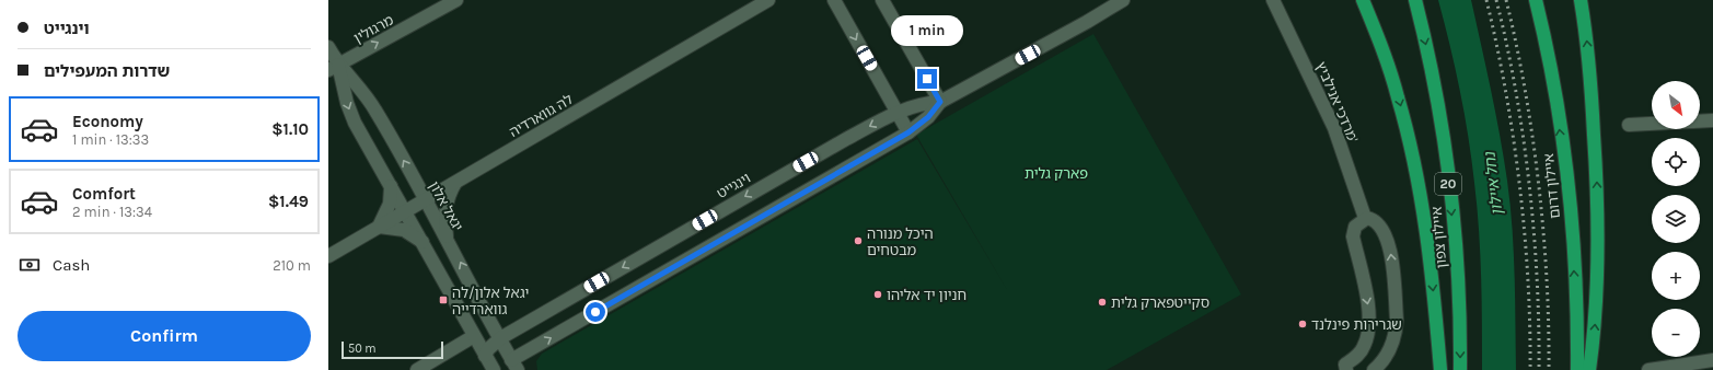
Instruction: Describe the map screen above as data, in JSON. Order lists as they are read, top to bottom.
{
  "streets": {
    "highway": ["20", "איילון דרום", "איילון צפון"],
    "street": [
      "מרגולין",
      "מרדכי אנילביץ'",
      "לה גווארדיה",
      "וינגייט",
      "יגאל אלון"
    ]
  },
  "crossings": [
    ["מרגולין", "יגאל אלון"],
    ["לה גווארדיה", "יגאל אלון"],
    ["וינגייט", "יגאל אלון"]
  ],
  "one_way": ["מרגולין"],
  "water": ["נחל איילון"],
  "parks": ["פארק גלית"],
  "places": {
    "other": [
      "היכל מנורה מבטחים",
      "חניון יד אליהו",
      "סקייטפארק גלית",
      "שגרירות פינלנד"
    ],
    "transit": ["יגאל אלון/לה גווארדייה"]
  },
  "scale_bar": "50 m",
  "north": "bottom right",
  "page": {
    "banner": ["וינגייט", "שדרות המעפילים"],
    "bubble": "1 min",
    "map_buttons": ["+", "−"],
    "list": [
      {
        "name": "Economy",
        "note": "1 min · 13:33",
        "value": "$1.10"
      },
      {
        "name": "Comfort",
        "note": "2 min · 13:34",
        "value": "$1.49"
      }
    ],
    "pay": ["Cash", "210 m"],
    "buttons": "Confirm",
    "scale": "50 m"
  }
}
